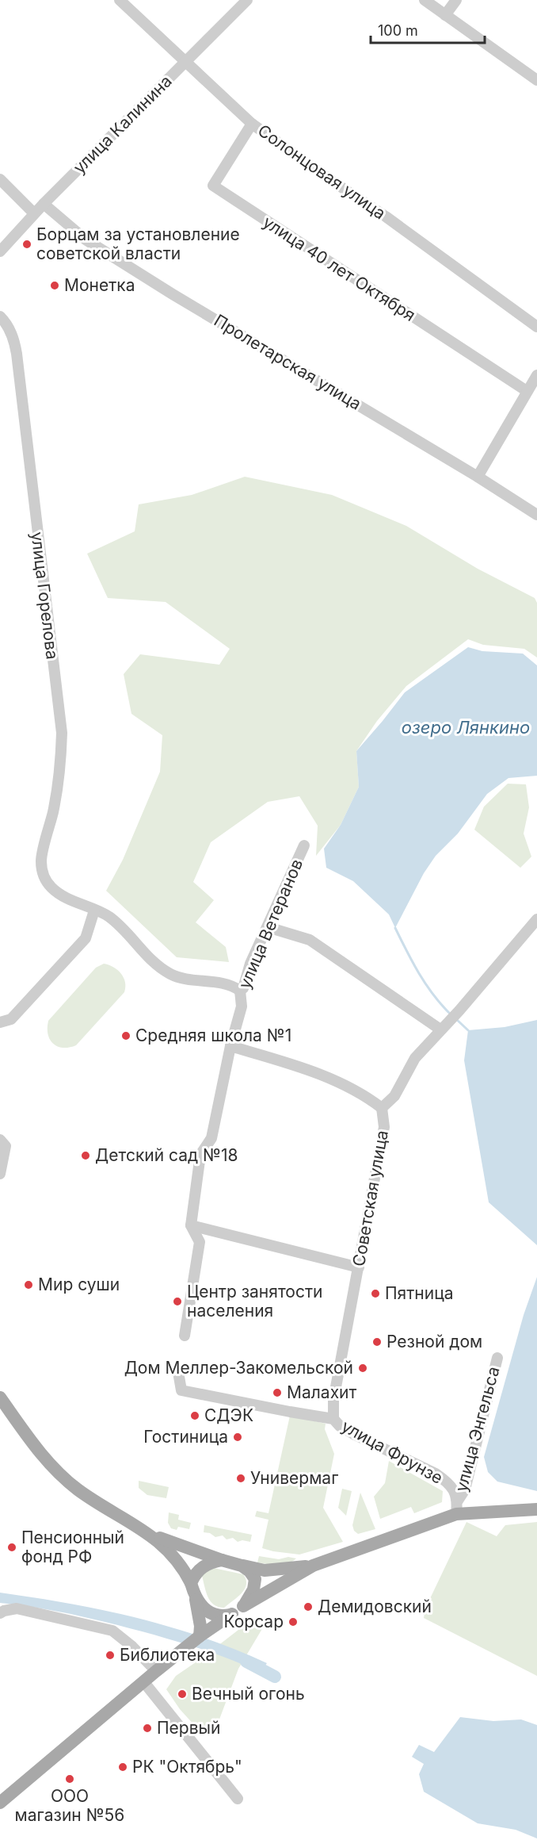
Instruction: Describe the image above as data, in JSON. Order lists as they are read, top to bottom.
{
  "streets": {
    "street": [
      "улица Калинина",
      "Солонцовая улица",
      "улица 40 лет Октября",
      "Пролетарская улица",
      "улица Горелова",
      "улица Ветеранов",
      "Советская улица",
      "улица Энгельса",
      "улица Фрунзе"
    ]
  },
  "crossings": [
    ["улица Калинина", "Солонцовая улица"],
    ["улица Калинина", "Пролетарская улица"],
    ["Солонцовая улица", "улица 40 лет Октября"],
    ["Советская улица", "улица Фрунзе"],
    ["улица Энгельса", "улица Фрунзе"]
  ],
  "water": ["озеро Лянкино"],
  "places": [
    "Борцам за установление советской власти",
    "Монетка",
    "Средняя школа №1",
    "Детский сад №18",
    "Мир суши",
    "Пятница",
    "Центр занятости населения",
    "Резной дом",
    "Дом Меллер-Закомельской",
    "Малахит",
    "СДЭК",
    "Гостиница",
    "Универмаг",
    "Пенсионный фонд РФ",
    "Демидовский",
    "Корсар",
    "Библиотека",
    "Вечный огонь",
    "Первый",
    "РК \"Октябрь\"",
    "ООО магазин №56"
  ],
  "scale_bar": "100 m"
}
